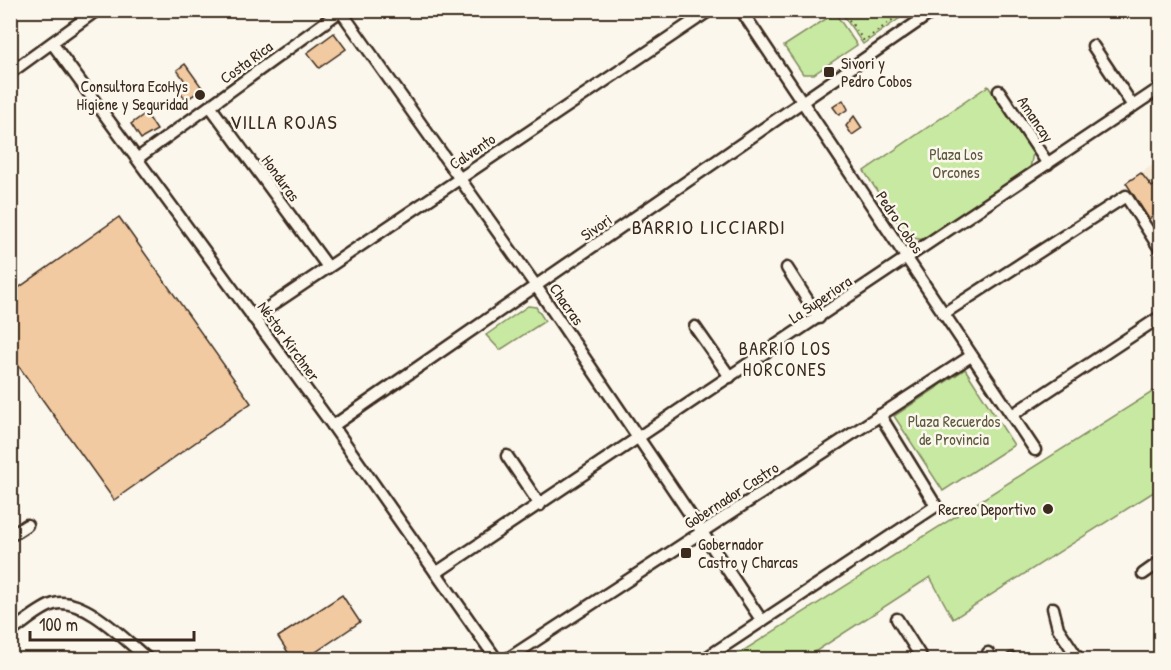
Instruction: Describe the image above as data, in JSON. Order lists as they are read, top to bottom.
{
  "streets": {
    "street": [
      "Costa Rica",
      "Amancay",
      "Calvento",
      "Honduras",
      "Pedro Cobos",
      "Sivori",
      "La Superiora",
      "Chacras",
      "Néstor Kirchner",
      "Gobernador Castro"
    ]
  },
  "crossings": [
    ["Costa Rica", "Honduras"],
    ["Costa Rica", "Chacras"],
    ["Costa Rica", "Néstor Kirchner"],
    ["Amancay", "La Superiora"],
    ["Calvento", "Honduras"],
    ["Calvento", "Chacras"],
    ["Calvento", "Néstor Kirchner"],
    ["Pedro Cobos", "Sivori"],
    ["Pedro Cobos", "La Superiora"],
    ["Pedro Cobos", "Gobernador Castro"],
    ["Sivori", "Chacras"],
    ["Sivori", "Néstor Kirchner"],
    ["La Superiora", "Chacras"],
    ["La Superiora", "Néstor Kirchner"],
    ["Chacras", "Gobernador Castro"]
  ],
  "districts": ["VILLA ROJAS", "BARRIO LICCIARDI", "BARRIO LOS HORCONES"],
  "parks": ["Plaza Los Orcones", "Plaza Recuerdos de Provincia"],
  "places": {
    "transit": ["Sivori y Pedro Cobos", "Gobernador Castro y Charcas"],
    "other": ["Consultora EcoHys Higiene y Seguridad", "Recreo Deportivo"]
  },
  "scale_bar": "100 m"
}
